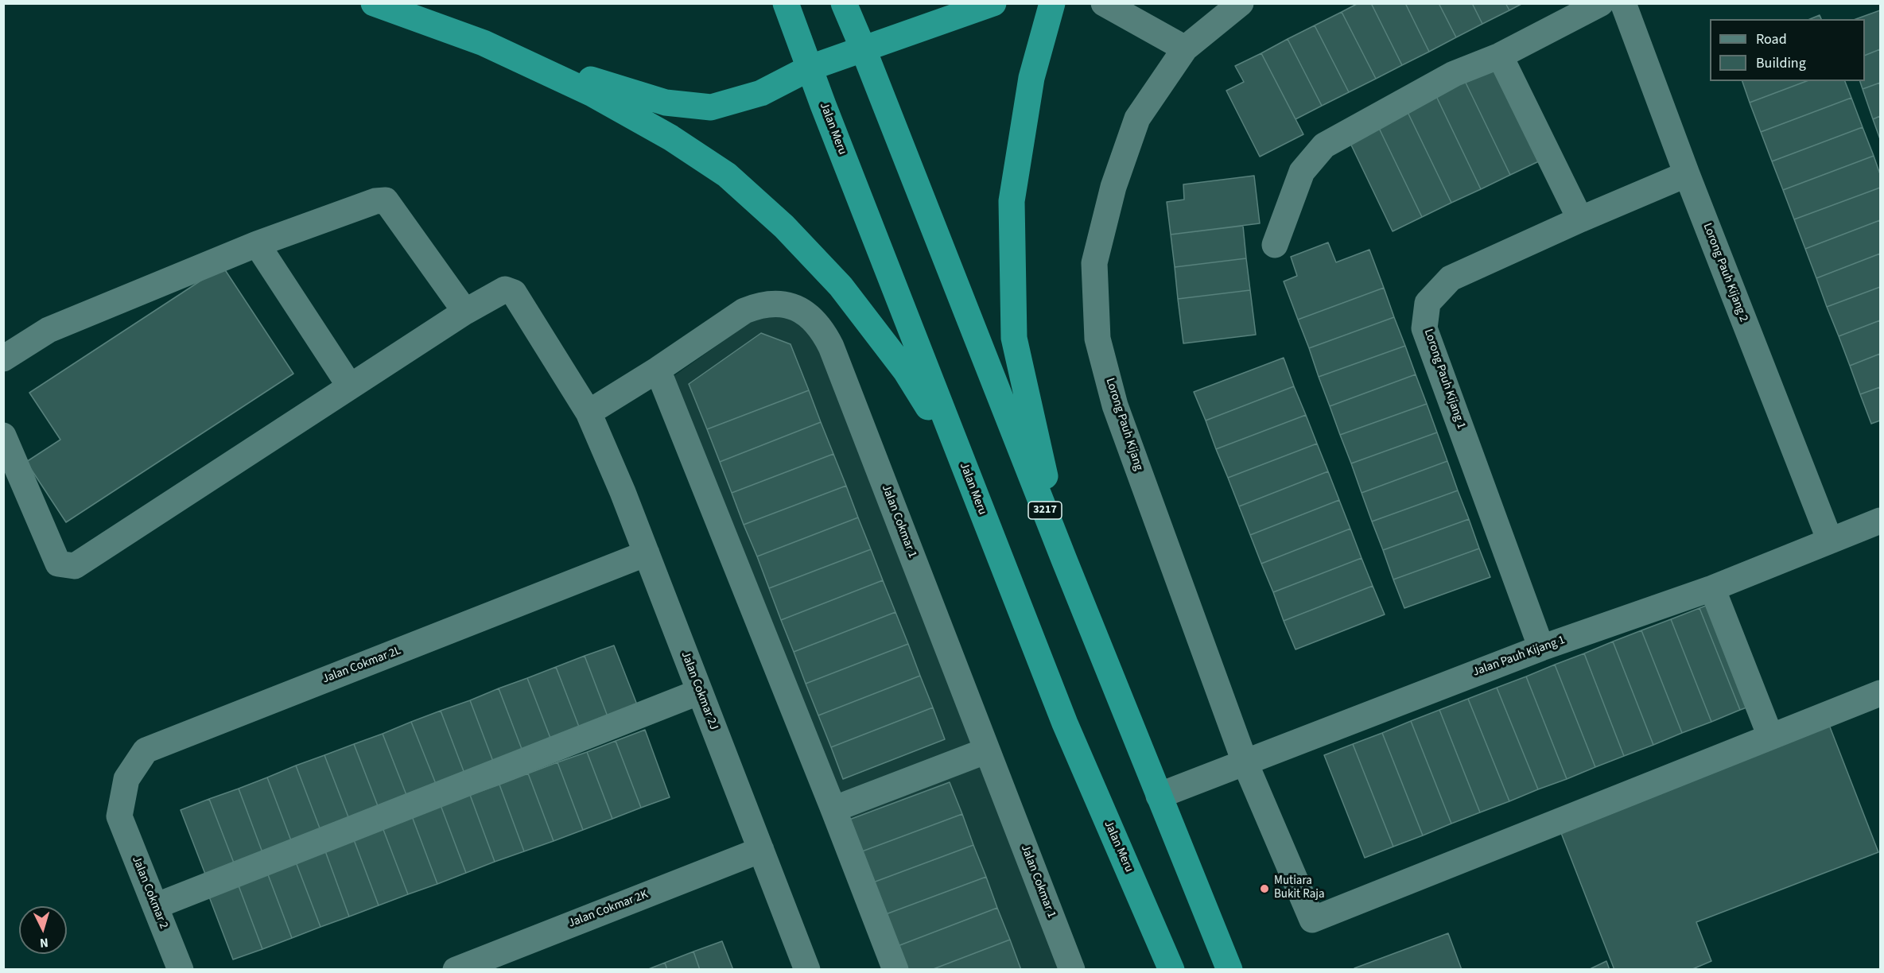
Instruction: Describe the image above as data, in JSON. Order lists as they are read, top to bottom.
{
  "streets": {
    "highway": ["Jalan Meru", "3217"],
    "street": [
      "Lorong Pauh Kijang 2",
      "Lorong Pauh Kijang 1",
      "Lorong Pauh Kijang",
      "Jalan Cokmar 1",
      "Jalan Pauh Kijang 1",
      "Jalan Cokmar 2L",
      "Jalan Cokmar 2J",
      "Jalan Cokmar 2",
      "Jalan Cokmar 2K"
    ]
  },
  "crossings": [
    ["Lorong Pauh Kijang 2", "Lorong Pauh Kijang 1"],
    ["Lorong Pauh Kijang 2", "Jalan Pauh Kijang 1"],
    ["Lorong Pauh Kijang 1", "Jalan Pauh Kijang 1"],
    ["Lorong Pauh Kijang", "Jalan Pauh Kijang 1"],
    ["3217", "Jalan Pauh Kijang 1"],
    ["Jalan Cokmar 1", "Jalan Cokmar 2J"],
    ["Jalan Cokmar 2L", "Jalan Cokmar 2J"],
    ["Jalan Cokmar 2L", "Jalan Cokmar 2"],
    ["Jalan Cokmar 2J", "Jalan Cokmar 2K"]
  ],
  "places": ["Mutiara Bukit Raja"],
  "legend": ["Road", "Building"],
  "north": "bottom"
}
